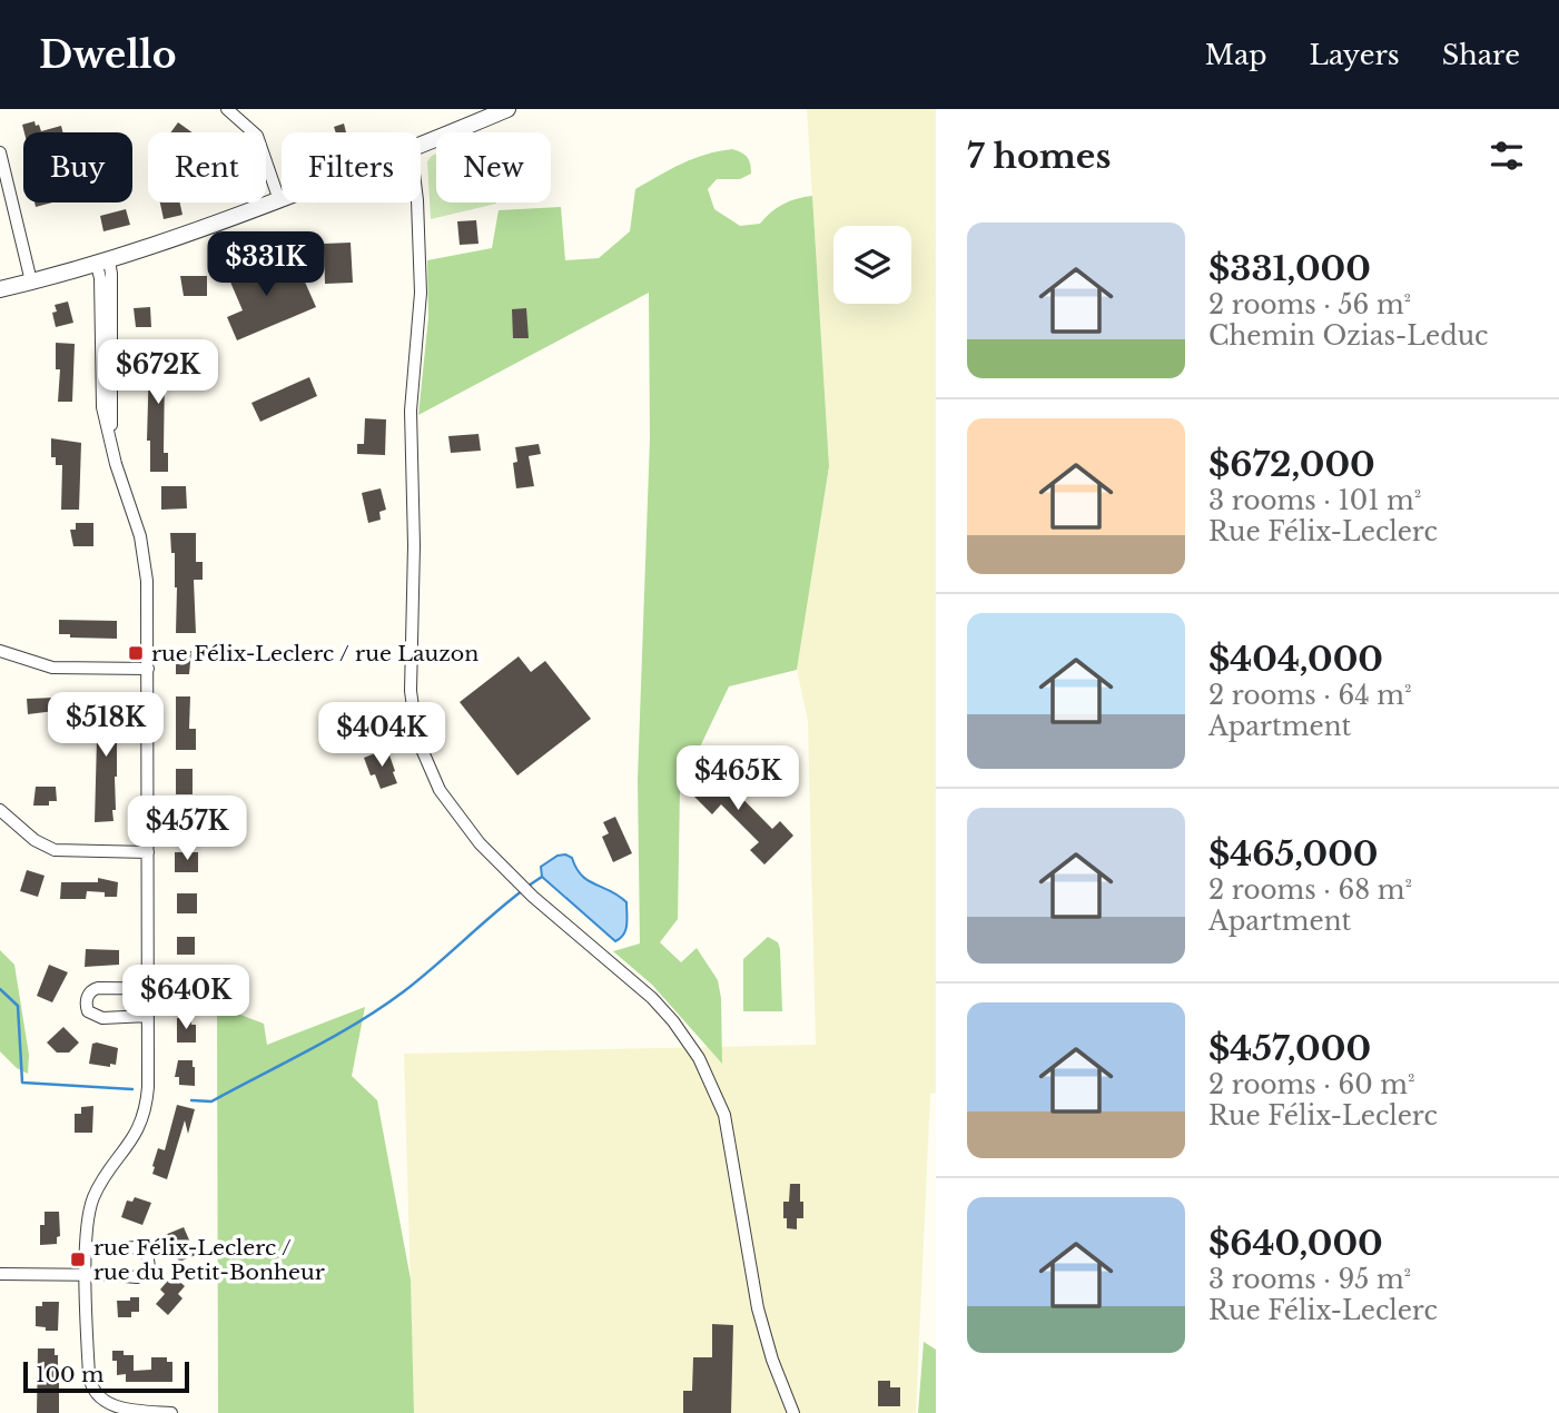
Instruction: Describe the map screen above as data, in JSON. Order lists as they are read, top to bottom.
{
  "places": {
    "transit": ["rue Félix-Leclerc / rue Lauzon", "rue Félix-Leclerc / rue du Petit-Bonheur"]
  },
  "scale_bar": "100 m",
  "page": {
    "header": "Dwello",
    "nav": ["Map", "Layers", "Share"],
    "heading": "7 homes",
    "chip": [
      "Buy",
      "Rent",
      "Filters",
      "New"
    ],
    "list": [
      {
        "name": "$331,000",
        "note": "2 rooms · 56 m² · Chemin Ozias-Leduc"
      },
      {
        "name": "$672,000",
        "note": "3 rooms · 101 m² · Rue Félix-Leclerc"
      },
      {
        "name": "$404,000",
        "note": "2 rooms · 64 m² · Apartment"
      },
      {
        "name": "$465,000",
        "note": "2 rooms · 68 m² · Apartment"
      },
      {
        "name": "$457,000",
        "note": "2 rooms · 60 m² · Rue Félix-Leclerc"
      },
      {
        "name": "$640,000",
        "note": "3 rooms · 95 m² · Rue Félix-Leclerc"
      }
    ],
    "price": [
      "$331K",
      "$672K",
      "$518K",
      "$404K",
      "$465K",
      "$457K",
      "$640K"
    ],
    "scale": "100 m"
  }
}
